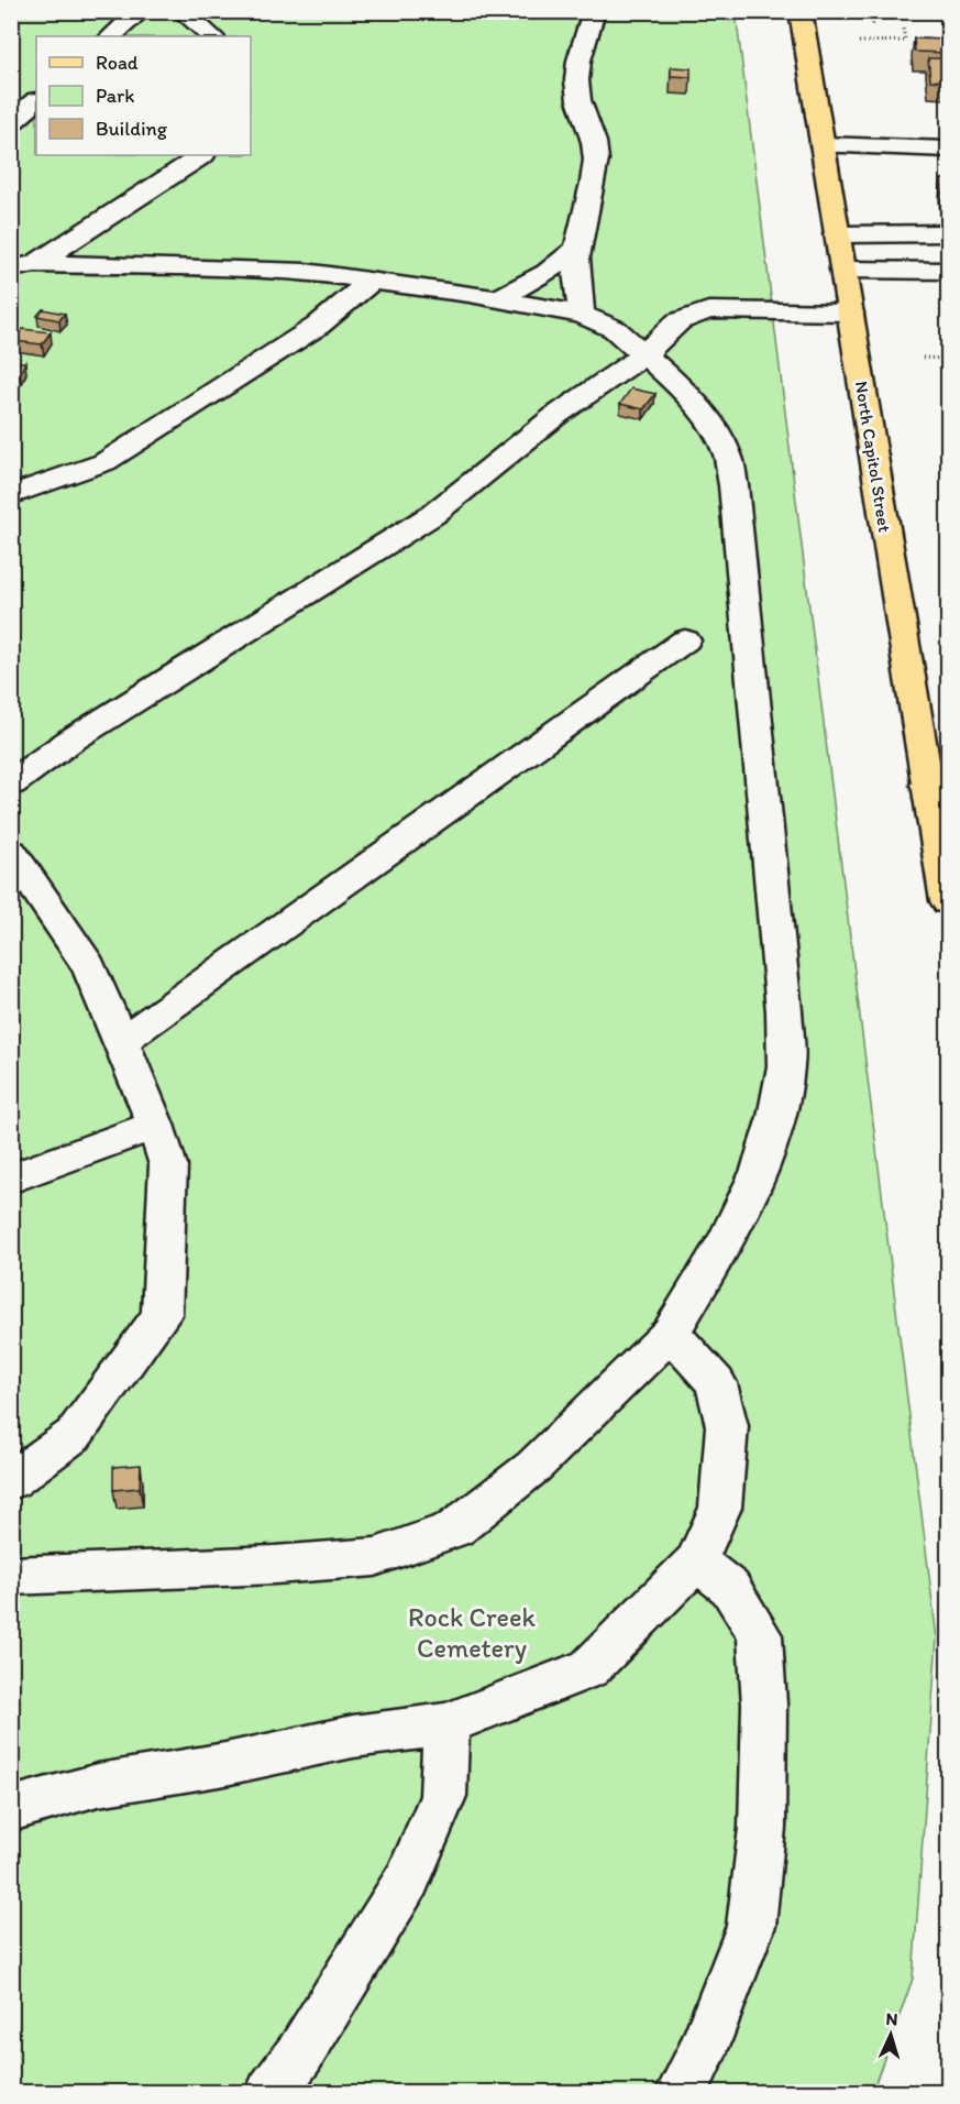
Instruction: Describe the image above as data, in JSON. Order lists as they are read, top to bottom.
{
  "streets": {
    "main road": ["North Capitol Street"]
  },
  "parks": ["Rock Creek Cemetery"],
  "legend": ["Road", "Park", "Building"],
  "north": "top"
}
